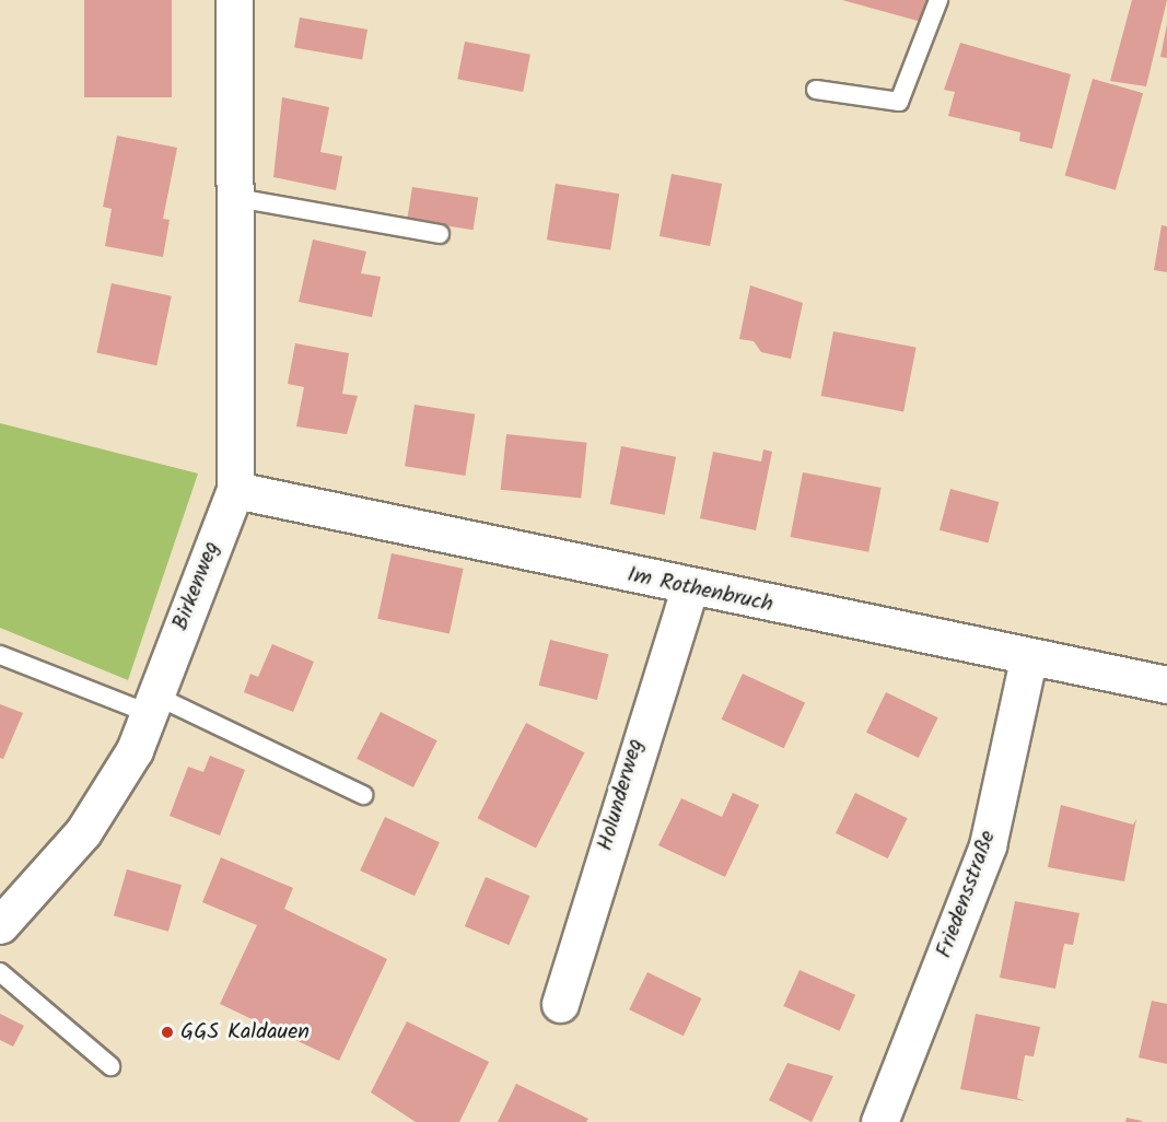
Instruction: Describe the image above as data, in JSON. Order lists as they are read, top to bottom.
{
  "streets": {
    "street": [
      "Birkenweg",
      "Im Rothenbruch",
      "Holunderweg",
      "Friedensstraße"
    ]
  },
  "crossings": [
    ["Birkenweg", "Im Rothenbruch"],
    ["Im Rothenbruch", "Holunderweg"],
    ["Im Rothenbruch", "Friedensstraße"]
  ],
  "places": ["GGS Kaldauen"]
}
